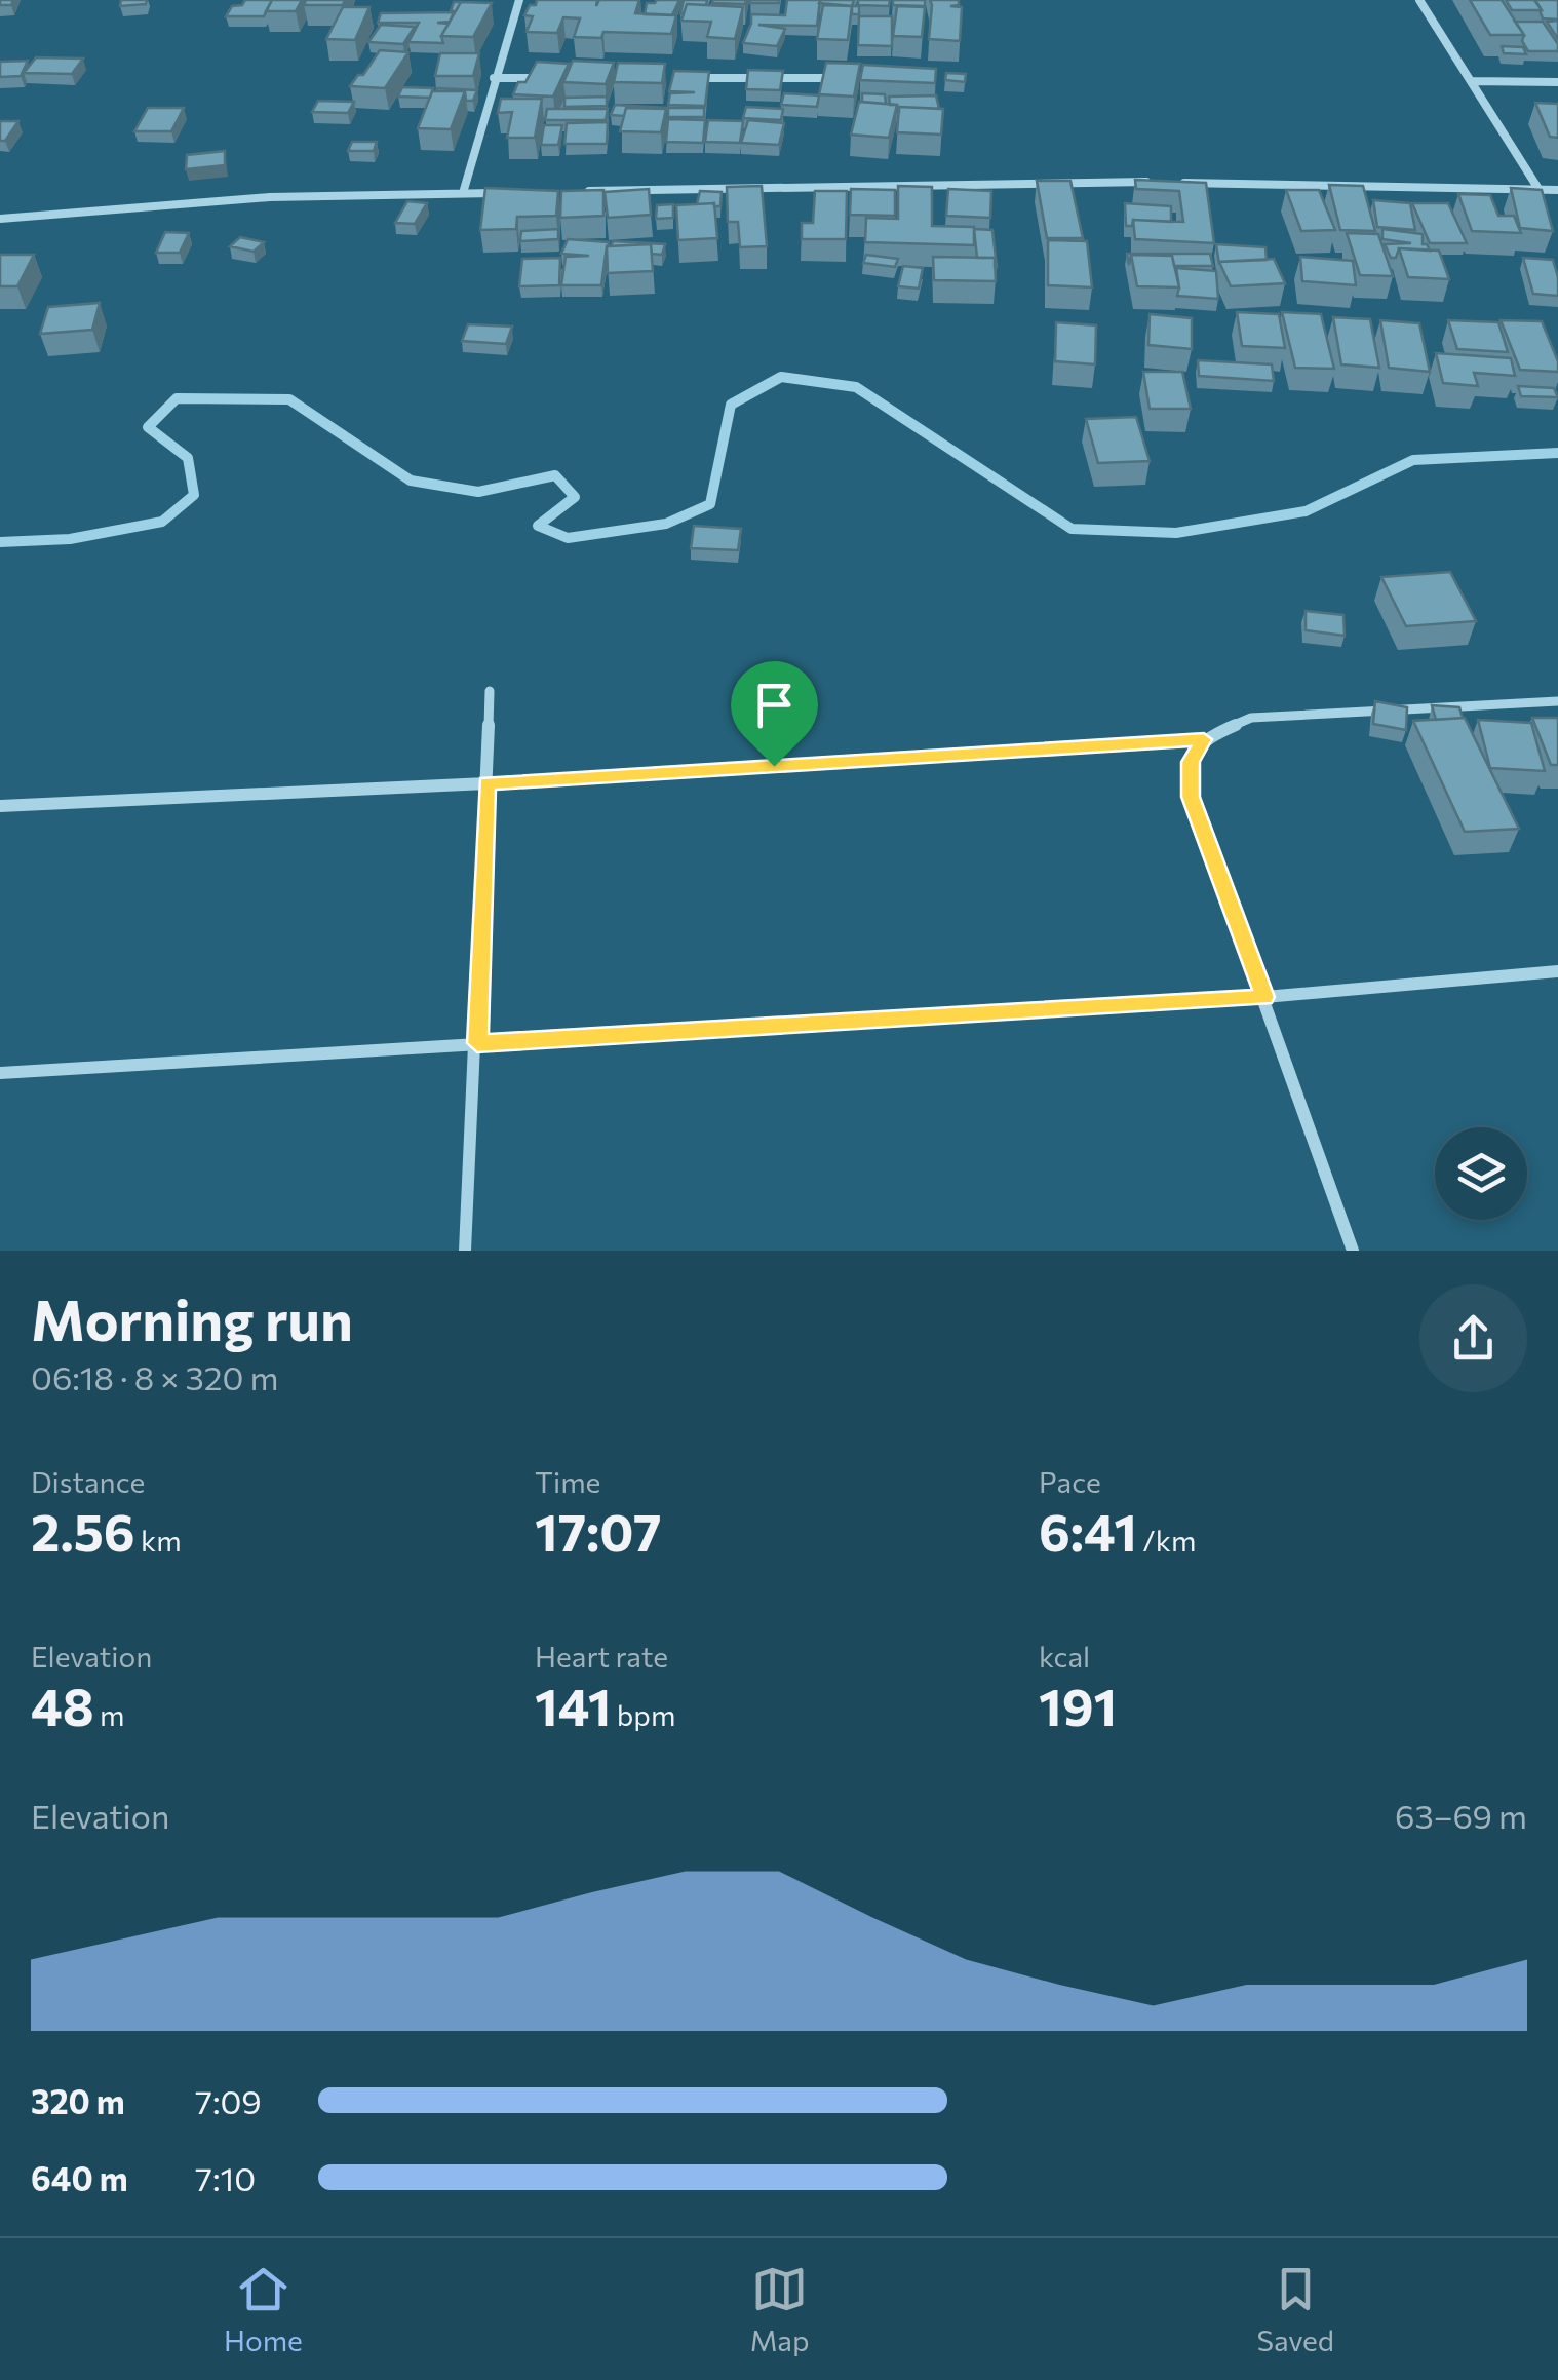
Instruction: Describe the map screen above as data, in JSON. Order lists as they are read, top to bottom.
{
  "page": {
    "heading": ["Morning run", "06:18 · 8 × 320 m"],
    "stats": [
      ["Distance", "2.56 km"],
      ["Time", "17:07"],
      ["Pace", "6:41 /km"],
      ["Elevation", "48 m"],
      ["Heart rate", "141 bpm"],
      ["kcal", "191"]
    ],
    "chart": ["Elevation", "63–69 m"],
    "list": [
      {
        "name": "320 m",
        "note": "7:09"
      },
      {
        "name": "640 m",
        "note": "7:10"
      }
    ],
    "tabs": ["Home", "Map", "Saved"]
  }
}
